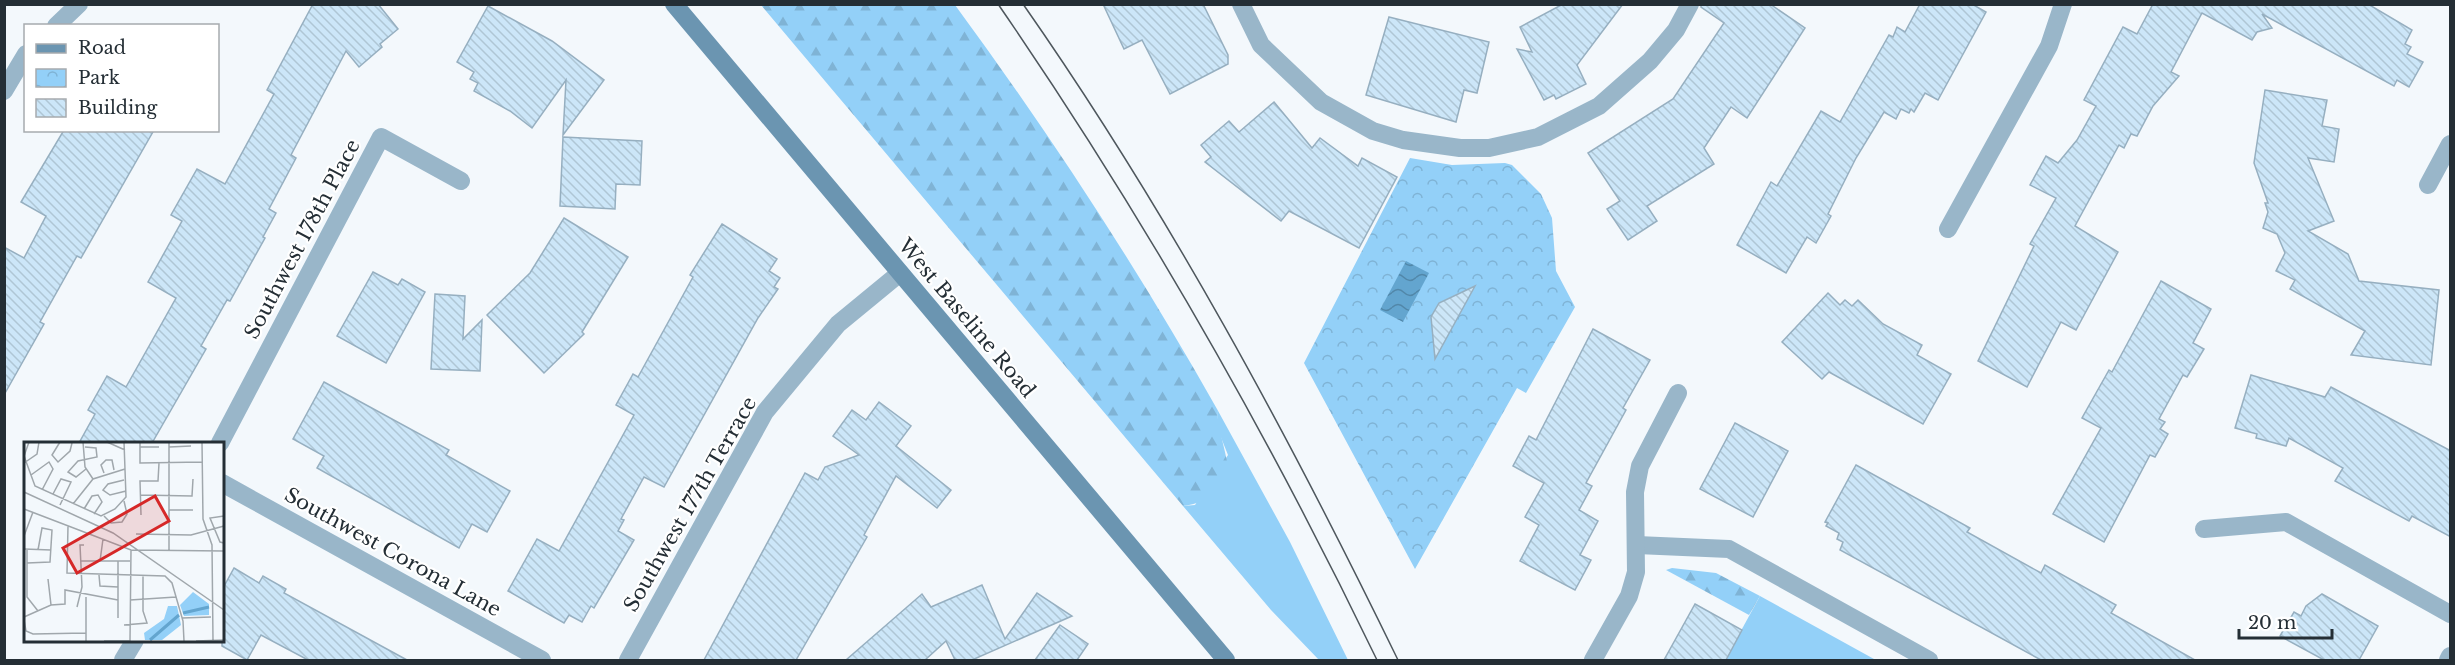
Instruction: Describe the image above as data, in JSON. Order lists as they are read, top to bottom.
{
  "streets": {
    "main road": ["West Baseline Road"],
    "street": ["Southwest 178th Place", "Southwest 177th Terrace", "Southwest Corona Lane"]
  },
  "crossings": [
    ["West Baseline Road", "Southwest 177th Terrace"]
  ],
  "legend": ["Road", "Park", "Building"],
  "scale_bar": "20 m"
}
